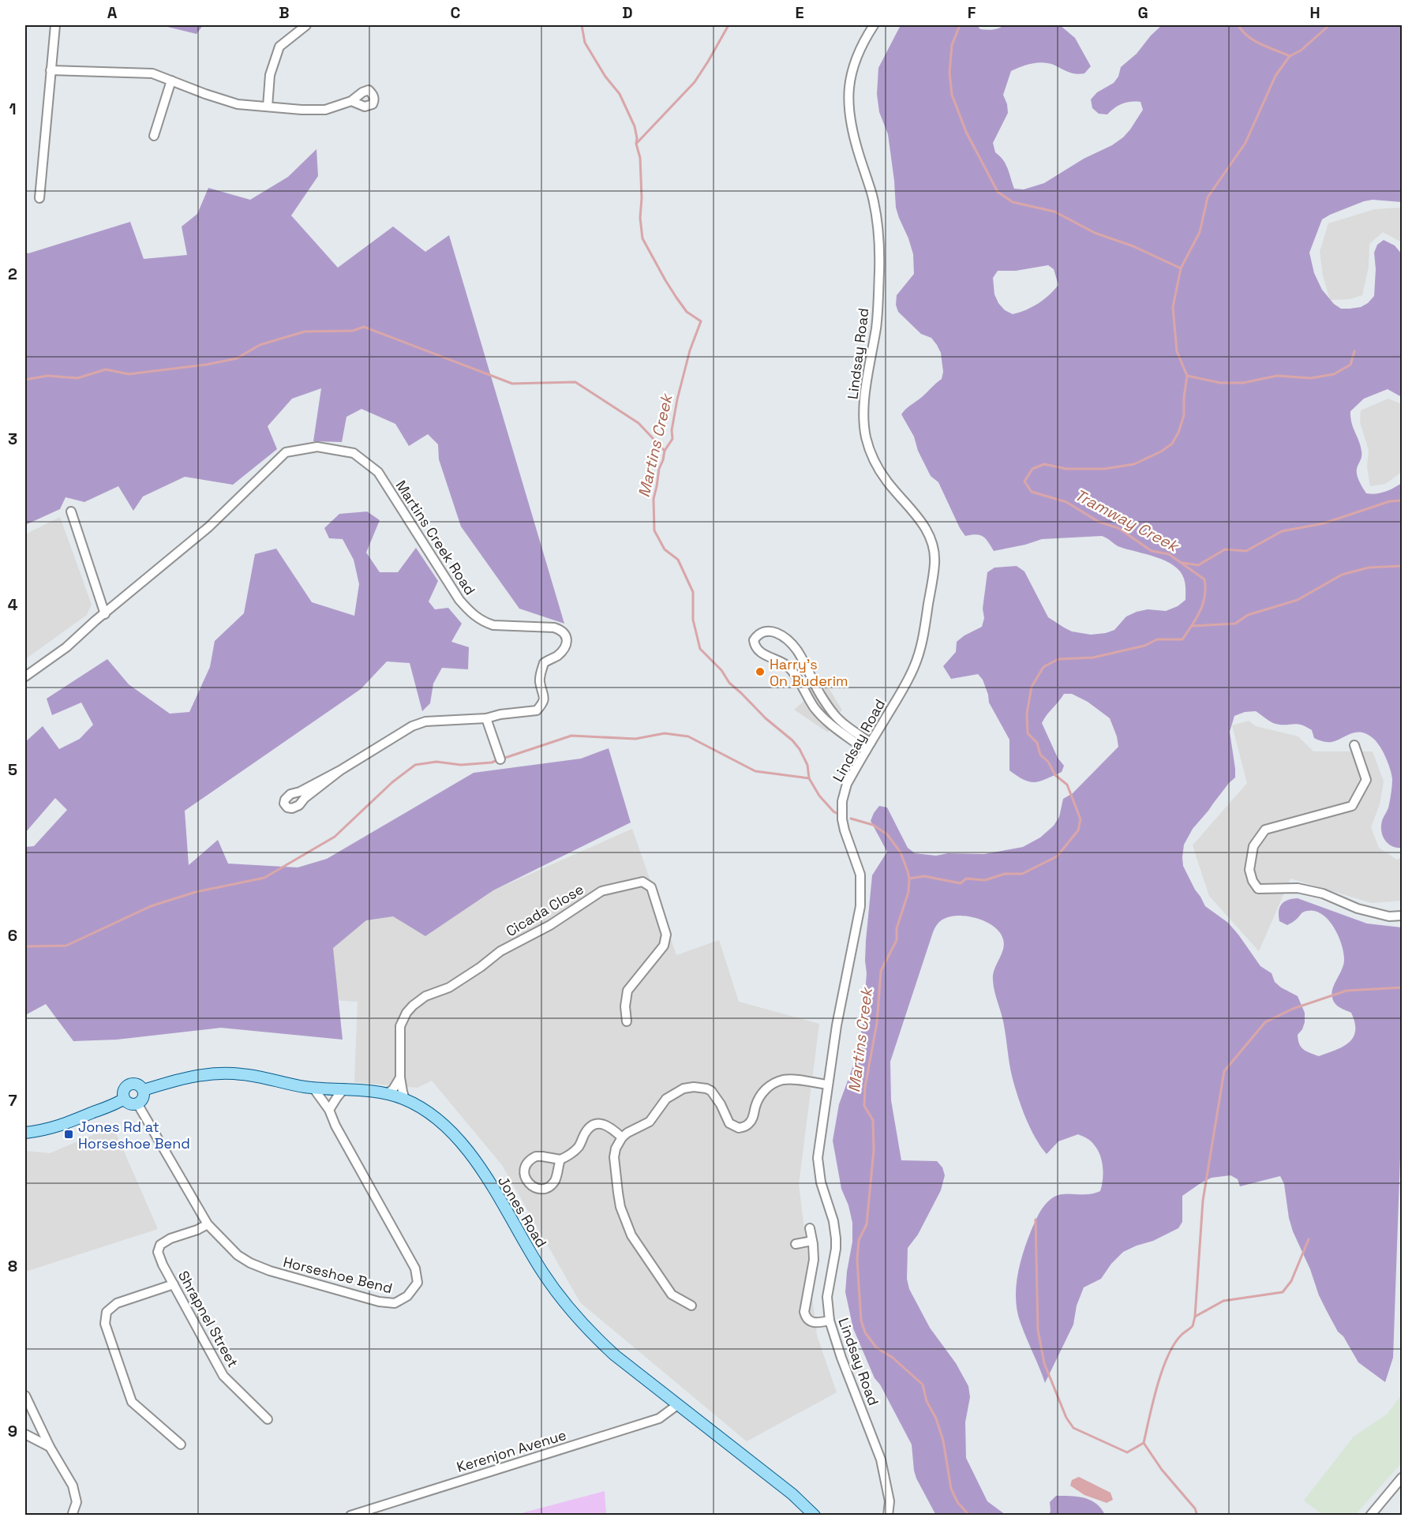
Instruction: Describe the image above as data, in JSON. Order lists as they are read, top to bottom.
{
  "streets": {
    "main road": ["Jones Road"],
    "street": [
      "Lindsay Road",
      "Martins Creek Road",
      "Cicada Close",
      "Horseshoe Bend",
      "Shrapnel Street",
      "Kerenjon Avenue"
    ]
  },
  "crossings": [
    ["Cicada Close", "Jones Road"],
    ["Jones Road", "Horseshoe Bend"],
    ["Jones Road", "Kerenjon Avenue"],
    ["Horseshoe Bend", "Shrapnel Street"]
  ],
  "water": ["Martins Creek", "Tramway Creek"],
  "places": {
    "other": ["Harry's On Buderim"],
    "transit": ["Jones Rd at Horseshoe Bend"]
  },
  "grid": {
    "columns": [
      "A",
      "B",
      "C",
      "D",
      "E",
      "F",
      "G",
      "H"
    ],
    "rows": [
      "1",
      "2",
      "3",
      "4",
      "5",
      "6",
      "7",
      "8",
      "9"
    ]
  }
}
